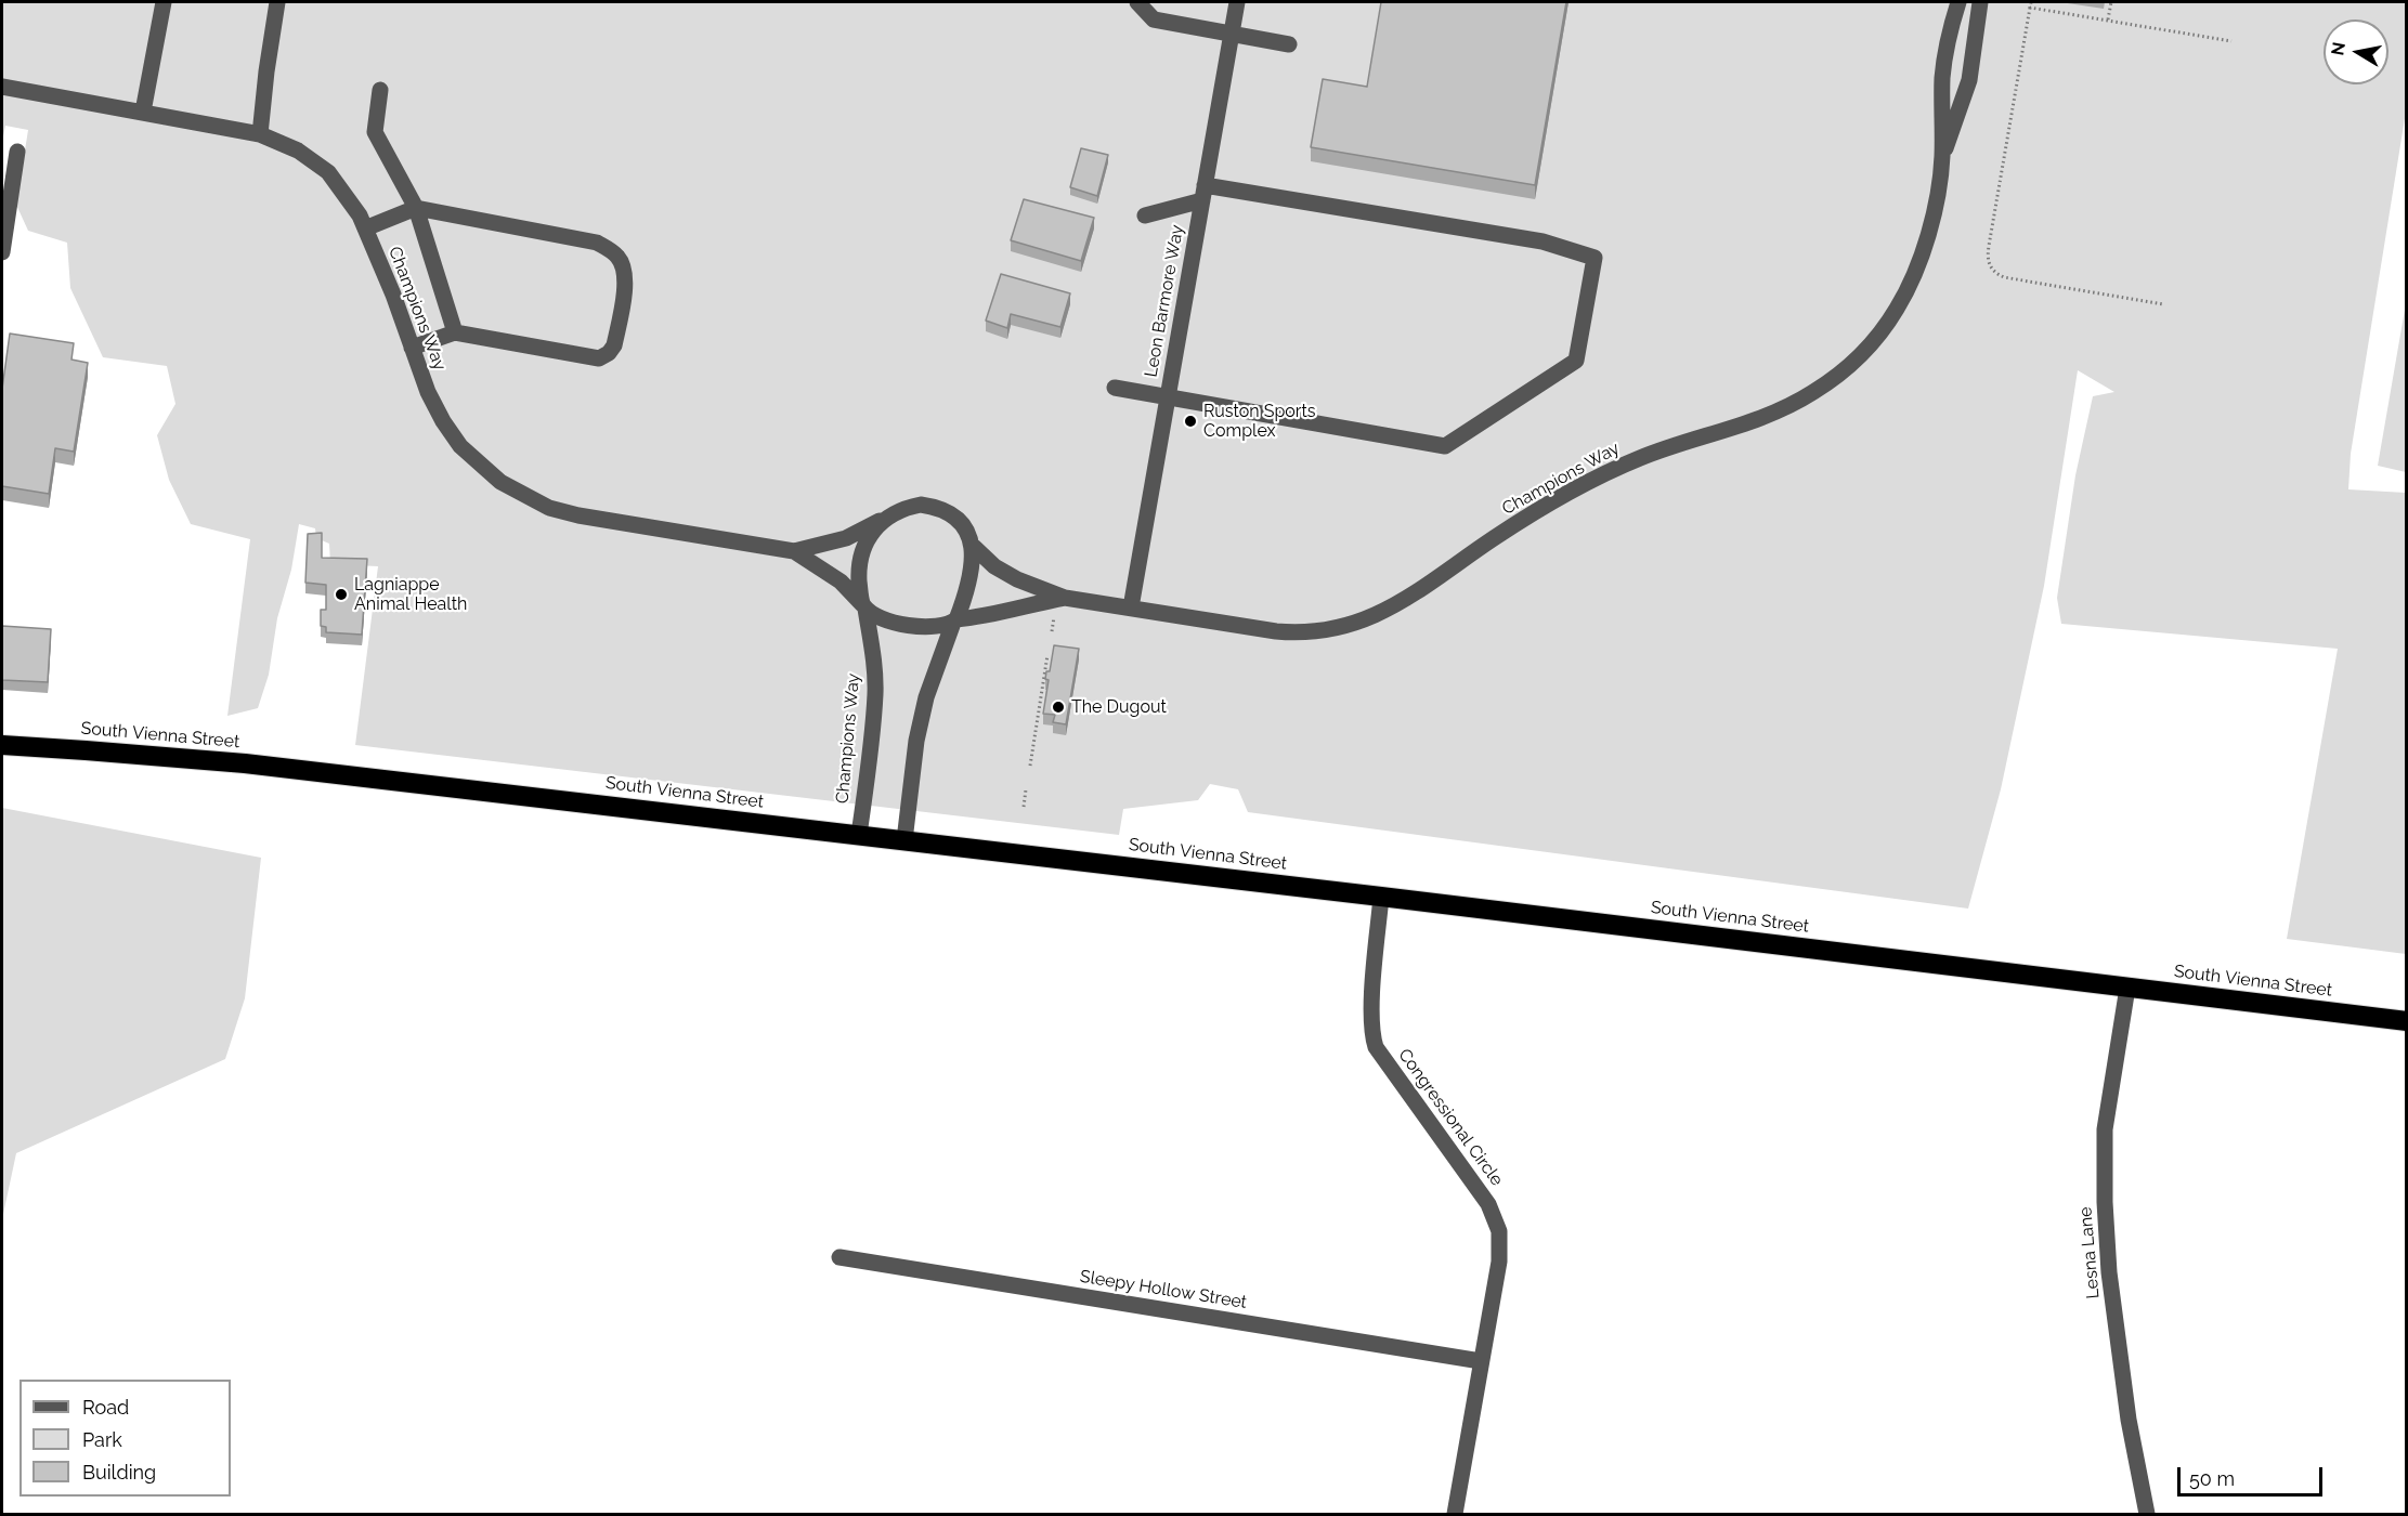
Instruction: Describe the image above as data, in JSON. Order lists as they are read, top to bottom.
{
  "streets": {
    "highway": ["South Vienna Street"],
    "street": [
      "Leon Barmore Way",
      "Champions Way",
      "Congressional Circle",
      "Lesna Lane",
      "Sleepy Hollow Street"
    ]
  },
  "crossings": [
    ["Leon Barmore Way", "Champions Way"],
    ["Champions Way", "South Vienna Street"],
    ["South Vienna Street", "Congressional Circle"],
    ["South Vienna Street", "Lesna Lane"],
    ["Congressional Circle", "Sleepy Hollow Street"]
  ],
  "places": ["Ruston Sports Complex", "Lagniappe Animal Health", "The Dugout"],
  "legend": ["Road", "Park", "Building"],
  "scale_bar": "50 m",
  "north": "left"
}
